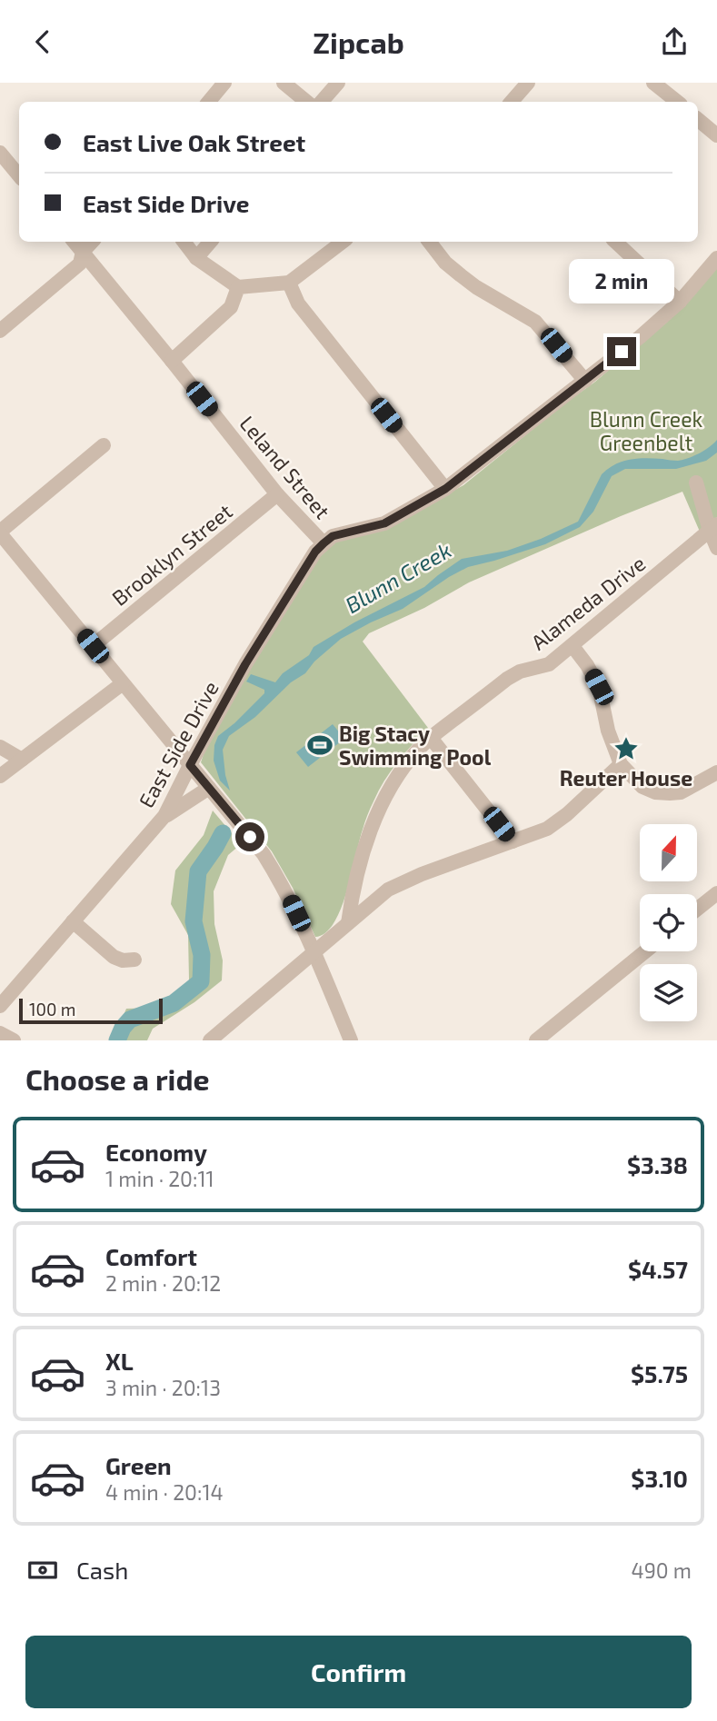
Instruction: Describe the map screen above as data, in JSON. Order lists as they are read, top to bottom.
{
  "streets": {
    "street": [
      "Leland Street",
      "Brooklyn Street",
      "Alameda Drive",
      "East Side Drive"
    ]
  },
  "crossings": [
    ["Leland Street", "Brooklyn Street"],
    ["Leland Street", "East Side Drive"]
  ],
  "water": ["Blunn Creek"],
  "parks": ["Blunn Creek Greenbelt"],
  "places": {
    "sports": ["Big Stacy Swimming Pool"],
    "place": ["Reuter House"]
  },
  "scale_bar": "100 m",
  "north": "top",
  "page": {
    "header": "Zipcab",
    "banner": ["East Live Oak Street", "East Side Drive"],
    "bubble": "2 min",
    "scale": "100 m",
    "heading": "Choose a ride",
    "list": [
      {
        "name": "Economy",
        "note": "1 min · 20:11",
        "value": "$3.38"
      },
      {
        "name": "Comfort",
        "note": "2 min · 20:12",
        "value": "$4.57"
      },
      {
        "name": "XL",
        "note": "3 min · 20:13",
        "value": "$5.75"
      },
      {
        "name": "Green",
        "note": "4 min · 20:14",
        "value": "$3.10"
      }
    ],
    "pay": ["Cash", "490 m"],
    "buttons": "Confirm"
  }
}
